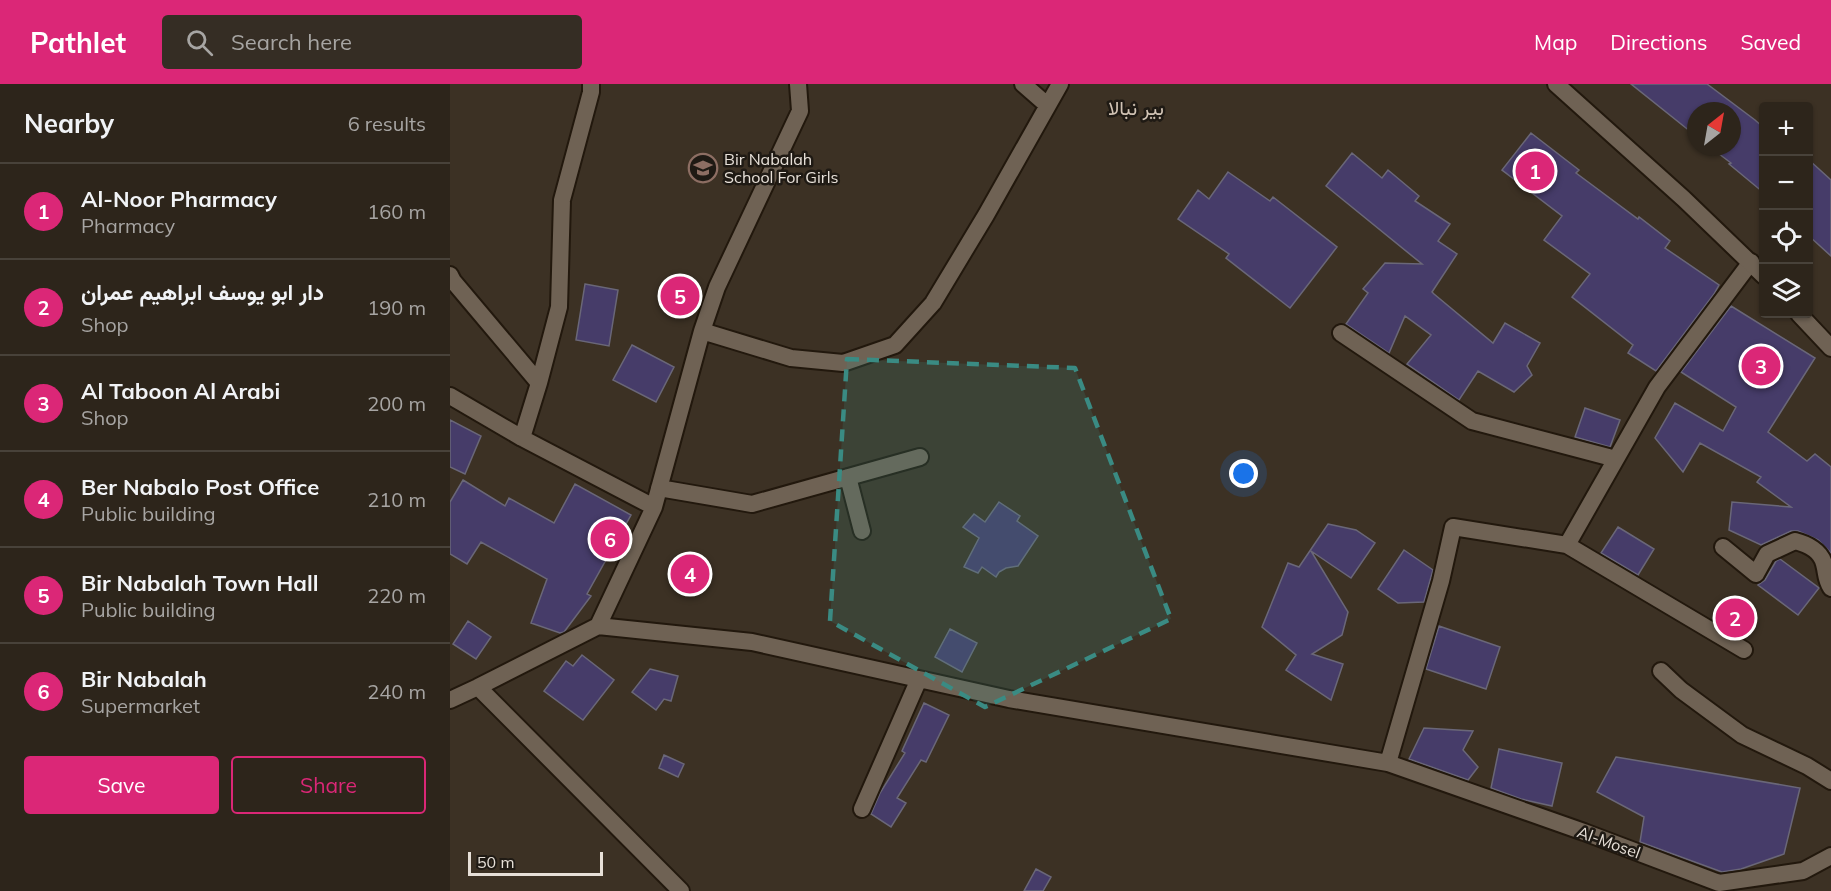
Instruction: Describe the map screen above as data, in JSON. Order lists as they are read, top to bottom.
{
  "streets": {
    "street": ["Al-Mosel"]
  },
  "districts": ["بير نبالا"],
  "places": {
    "school or university": ["Bir Nabalah School For Girls"]
  },
  "scale_bar": "50 m",
  "north": "top right",
  "page": {
    "header": "Pathlet",
    "search": "Search here",
    "nav": ["Map", "Directions", "Saved"],
    "heading": ["Nearby", "6 results"],
    "map_buttons": ["+", "−"],
    "pins": [
      "1",
      "5",
      "3",
      "6",
      "4",
      "2"
    ],
    "list": [
      {
        "mark": "1",
        "name": "Al-Noor Pharmacy",
        "note": "Pharmacy",
        "value": "160 m"
      },
      {
        "mark": "2",
        "name": "دار ابو يوسف ابراهيم عمران",
        "note": "Shop",
        "value": "190 m"
      },
      {
        "mark": "3",
        "name": "Al Taboon Al Arabi",
        "note": "Shop",
        "value": "200 m"
      },
      {
        "mark": "4",
        "name": "Ber Nabalo Post Office",
        "note": "Public building",
        "value": "210 m"
      },
      {
        "mark": "5",
        "name": "Bir Nabalah Town Hall",
        "note": "Public building",
        "value": "220 m"
      },
      {
        "mark": "6",
        "name": "Bir Nabalah",
        "note": "Supermarket",
        "value": "240 m"
      }
    ],
    "buttons": ["Save", "Share"],
    "scale": "50 m"
  }
}
